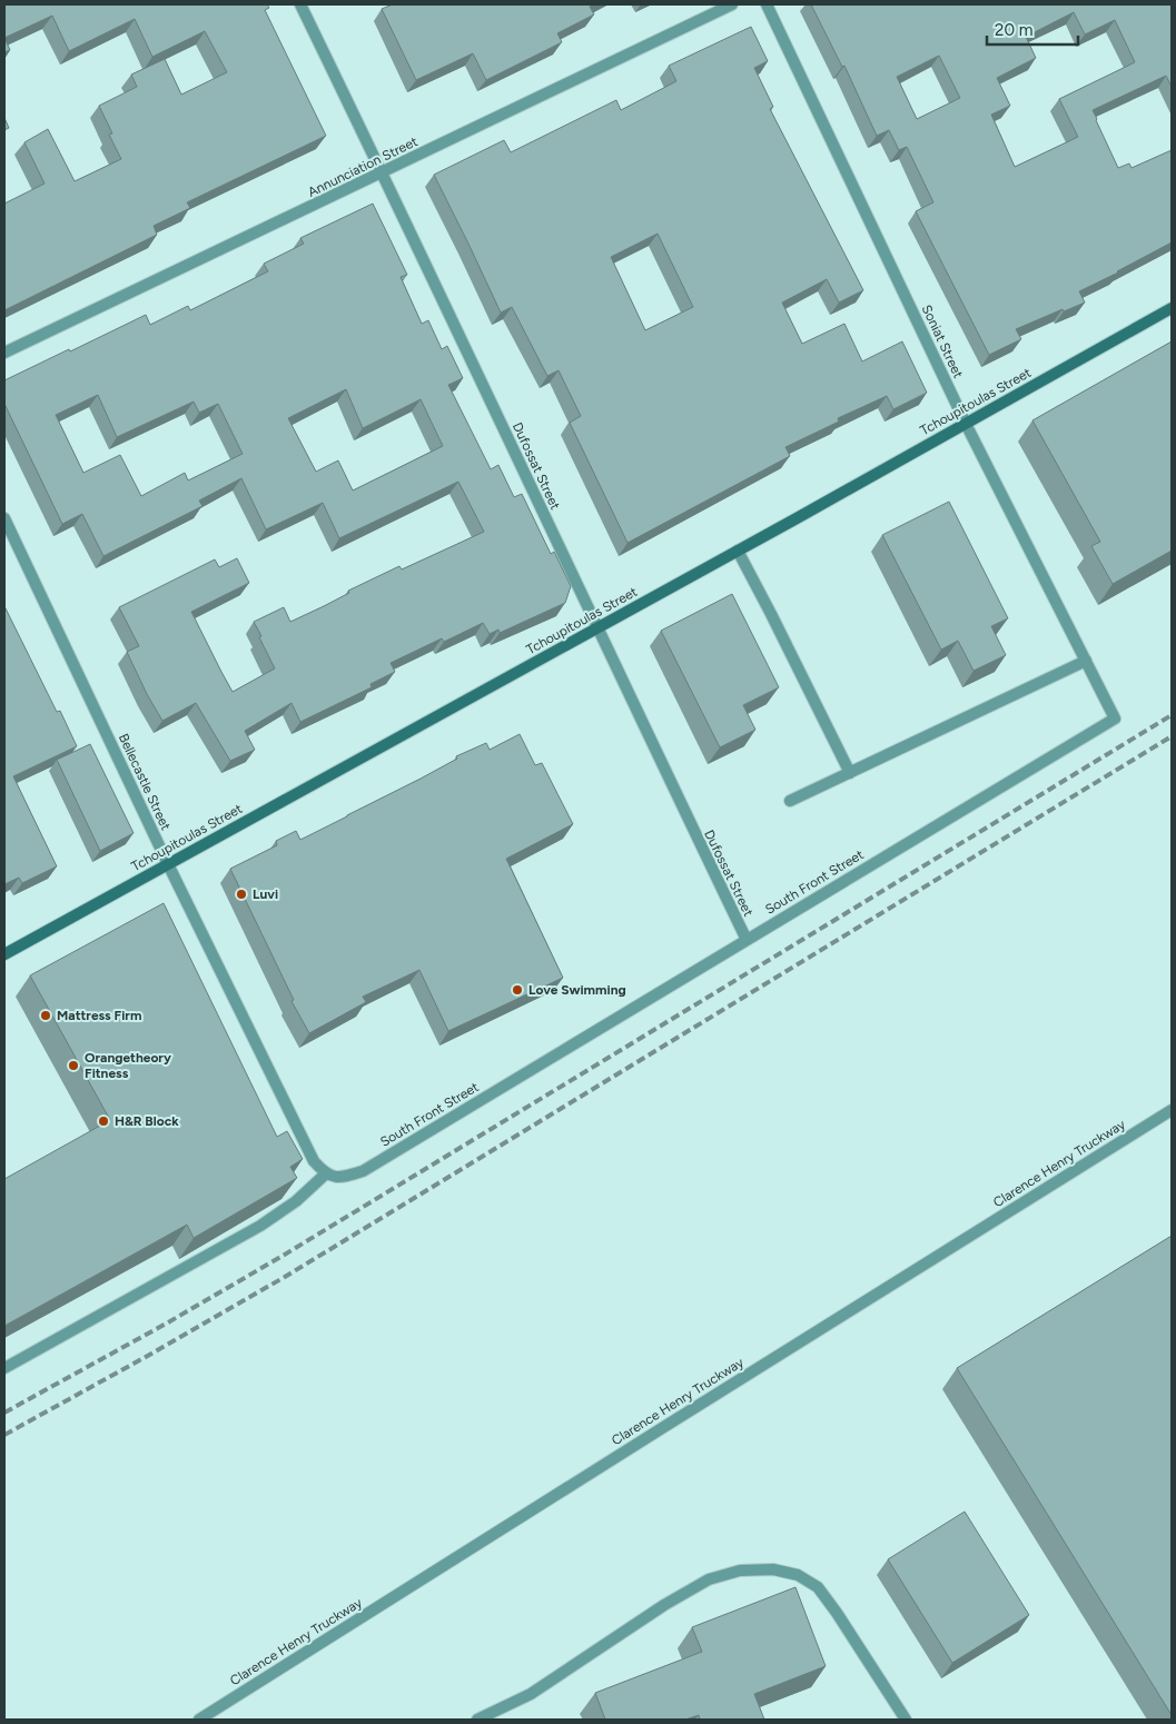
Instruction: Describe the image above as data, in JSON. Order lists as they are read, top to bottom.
{
  "streets": {
    "street": [
      "Annunciation Street",
      "Soniat Street",
      "Tchoupitoulas Street",
      "Dufossat Street",
      "Bellecastle Street",
      "South Front Street",
      "Clarence Henry Truckway"
    ]
  },
  "crossings": [
    ["Annunciation Street", "Dufossat Street"],
    ["Soniat Street", "Tchoupitoulas Street"],
    ["Soniat Street", "South Front Street"],
    ["Tchoupitoulas Street", "Dufossat Street"],
    ["Tchoupitoulas Street", "Bellecastle Street"],
    ["Dufossat Street", "South Front Street"],
    ["Bellecastle Street", "South Front Street"]
  ],
  "places": [
    "Luvi",
    "Love Swimming",
    "Mattress Firm",
    "Orangetheory Fitness",
    "H&R Block"
  ],
  "scale_bar": "20 m"
}
